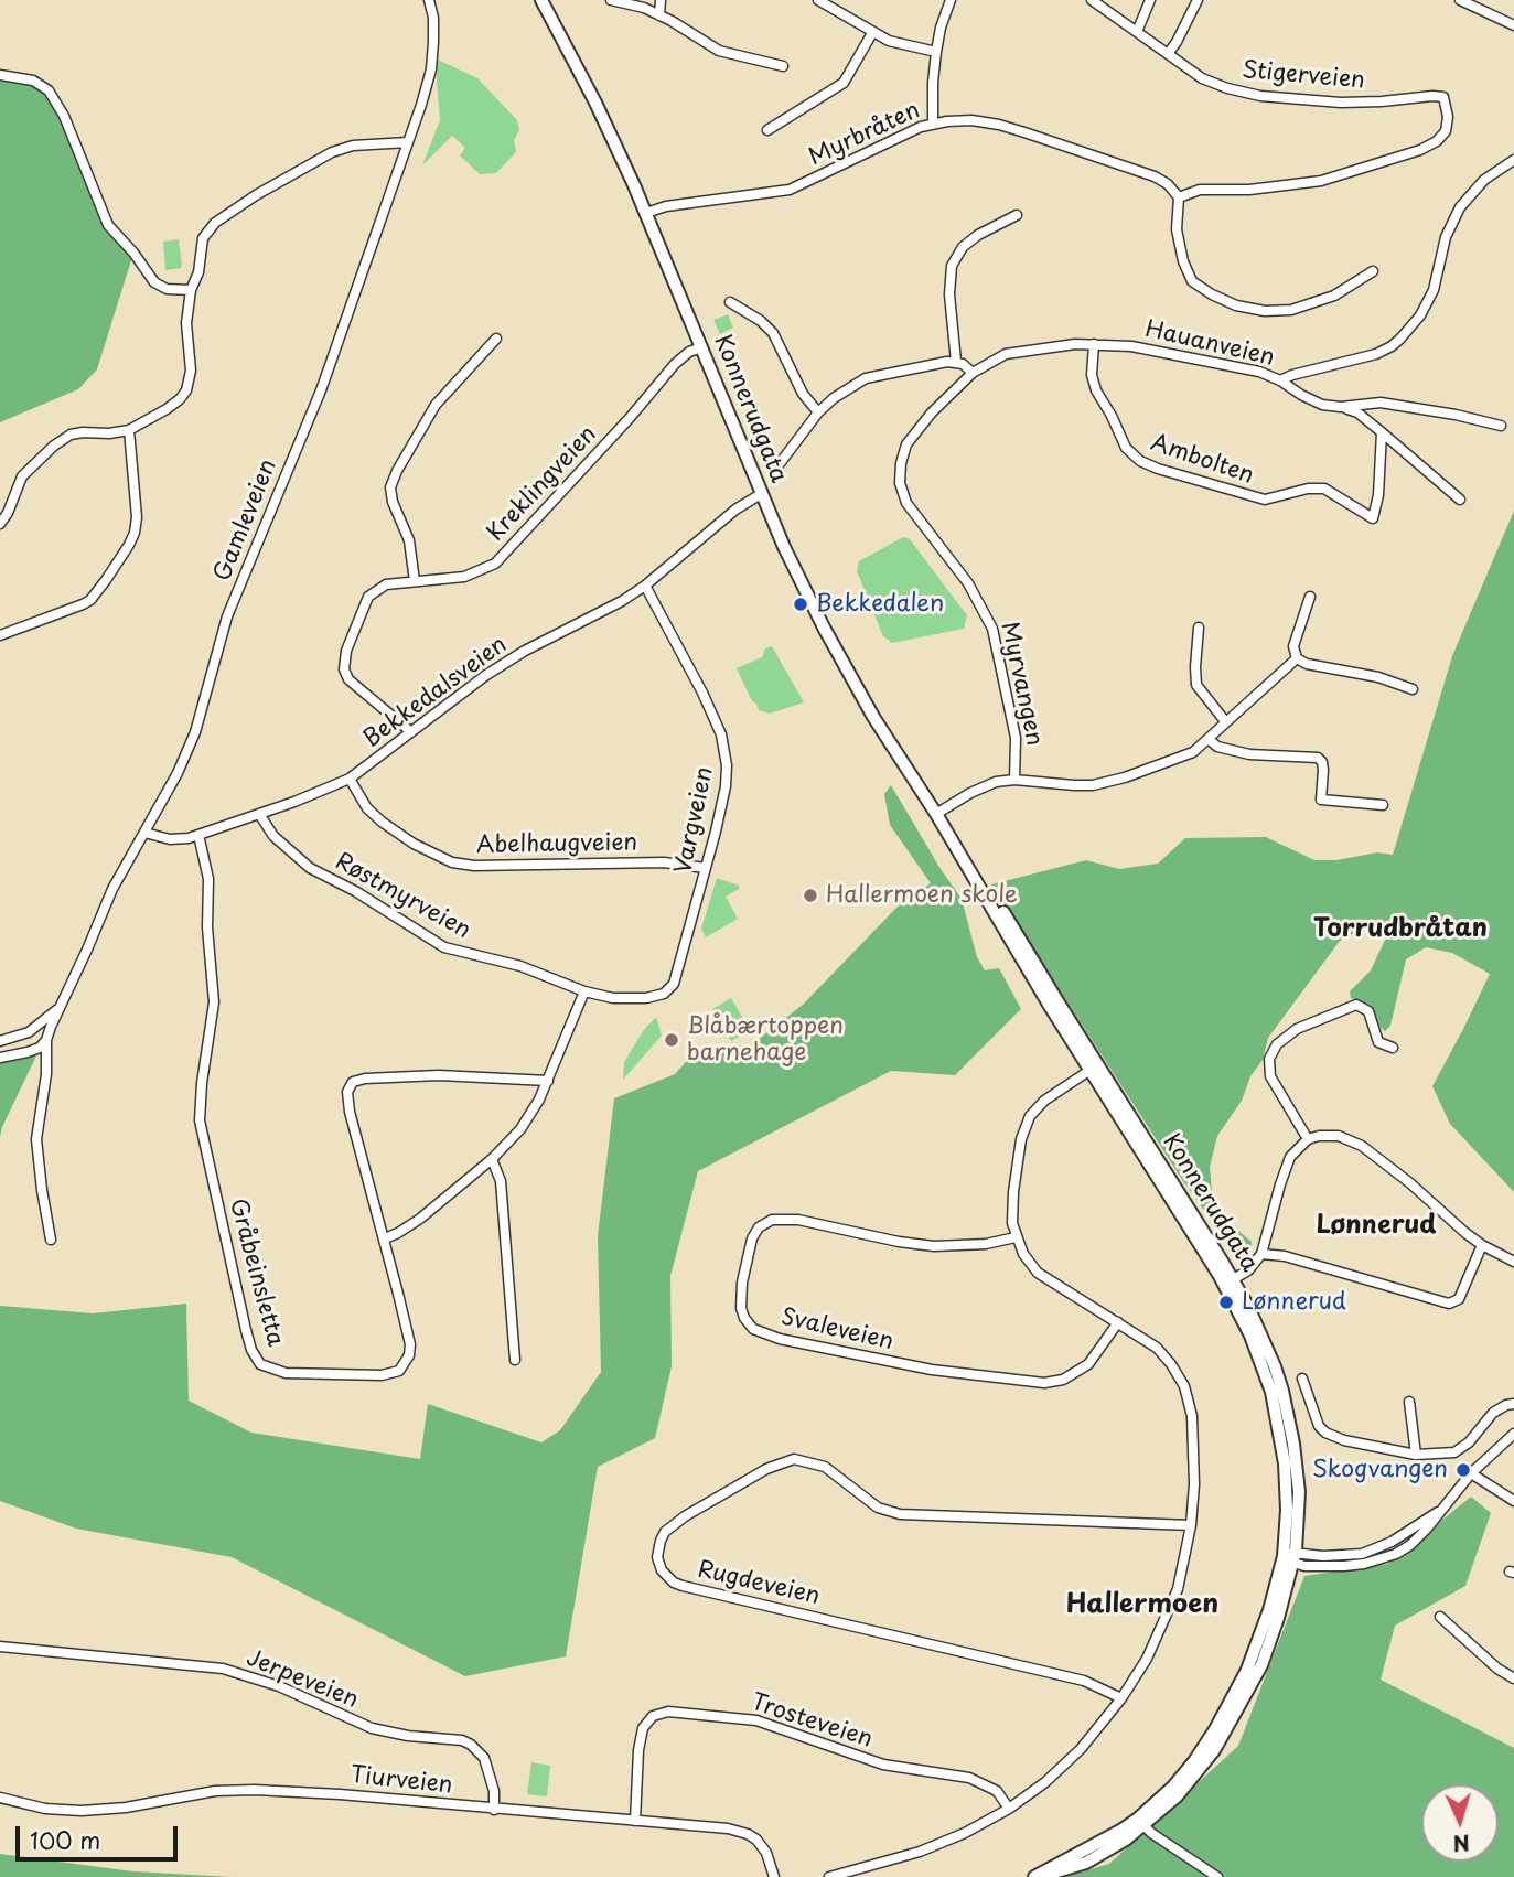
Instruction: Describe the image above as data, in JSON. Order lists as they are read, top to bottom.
{
  "streets": {
    "main road": ["Konnerudgata"],
    "street": [
      "Stigerveien",
      "Myrbråten",
      "Hauanveien",
      "Ambolten",
      "Kreklingveien",
      "Gamleveien",
      "Myrvangen",
      "Bekkedalsveien",
      "Vargveien",
      "Abelhaugveien",
      "Røstmyrveien",
      "Gråbeinsletta",
      "Svaleveien",
      "Rugdeveien",
      "Jerpeveien",
      "Trosteveien",
      "Tiurveien"
    ]
  },
  "crossings": [
    ["Stigerveien", "Myrbråten"],
    ["Myrbråten", "Konnerudgata"],
    ["Hauanveien", "Ambolten"],
    ["Hauanveien", "Myrvangen"],
    ["Konnerudgata", "Kreklingveien"],
    ["Konnerudgata", "Bekkedalsveien"],
    ["Kreklingveien", "Bekkedalsveien"],
    ["Gamleveien", "Bekkedalsveien"],
    ["Bekkedalsveien", "Vargveien"],
    ["Bekkedalsveien", "Abelhaugveien"],
    ["Bekkedalsveien", "Røstmyrveien"],
    ["Bekkedalsveien", "Gråbeinsletta"],
    ["Vargveien", "Abelhaugveien"],
    ["Vargveien", "Røstmyrveien"],
    ["Jerpeveien", "Tiurveien"],
    ["Trosteveien", "Tiurveien"]
  ],
  "districts": ["Torrudbråtan", "Lønnerud", "Hallermoen"],
  "places": [
    "Bekkedalen",
    "Hallermoen skole",
    "Blåbærtoppen barnehage",
    "Lønnerud",
    "Skogvangen"
  ],
  "scale_bar": "100 m",
  "north": "bottom"
}
